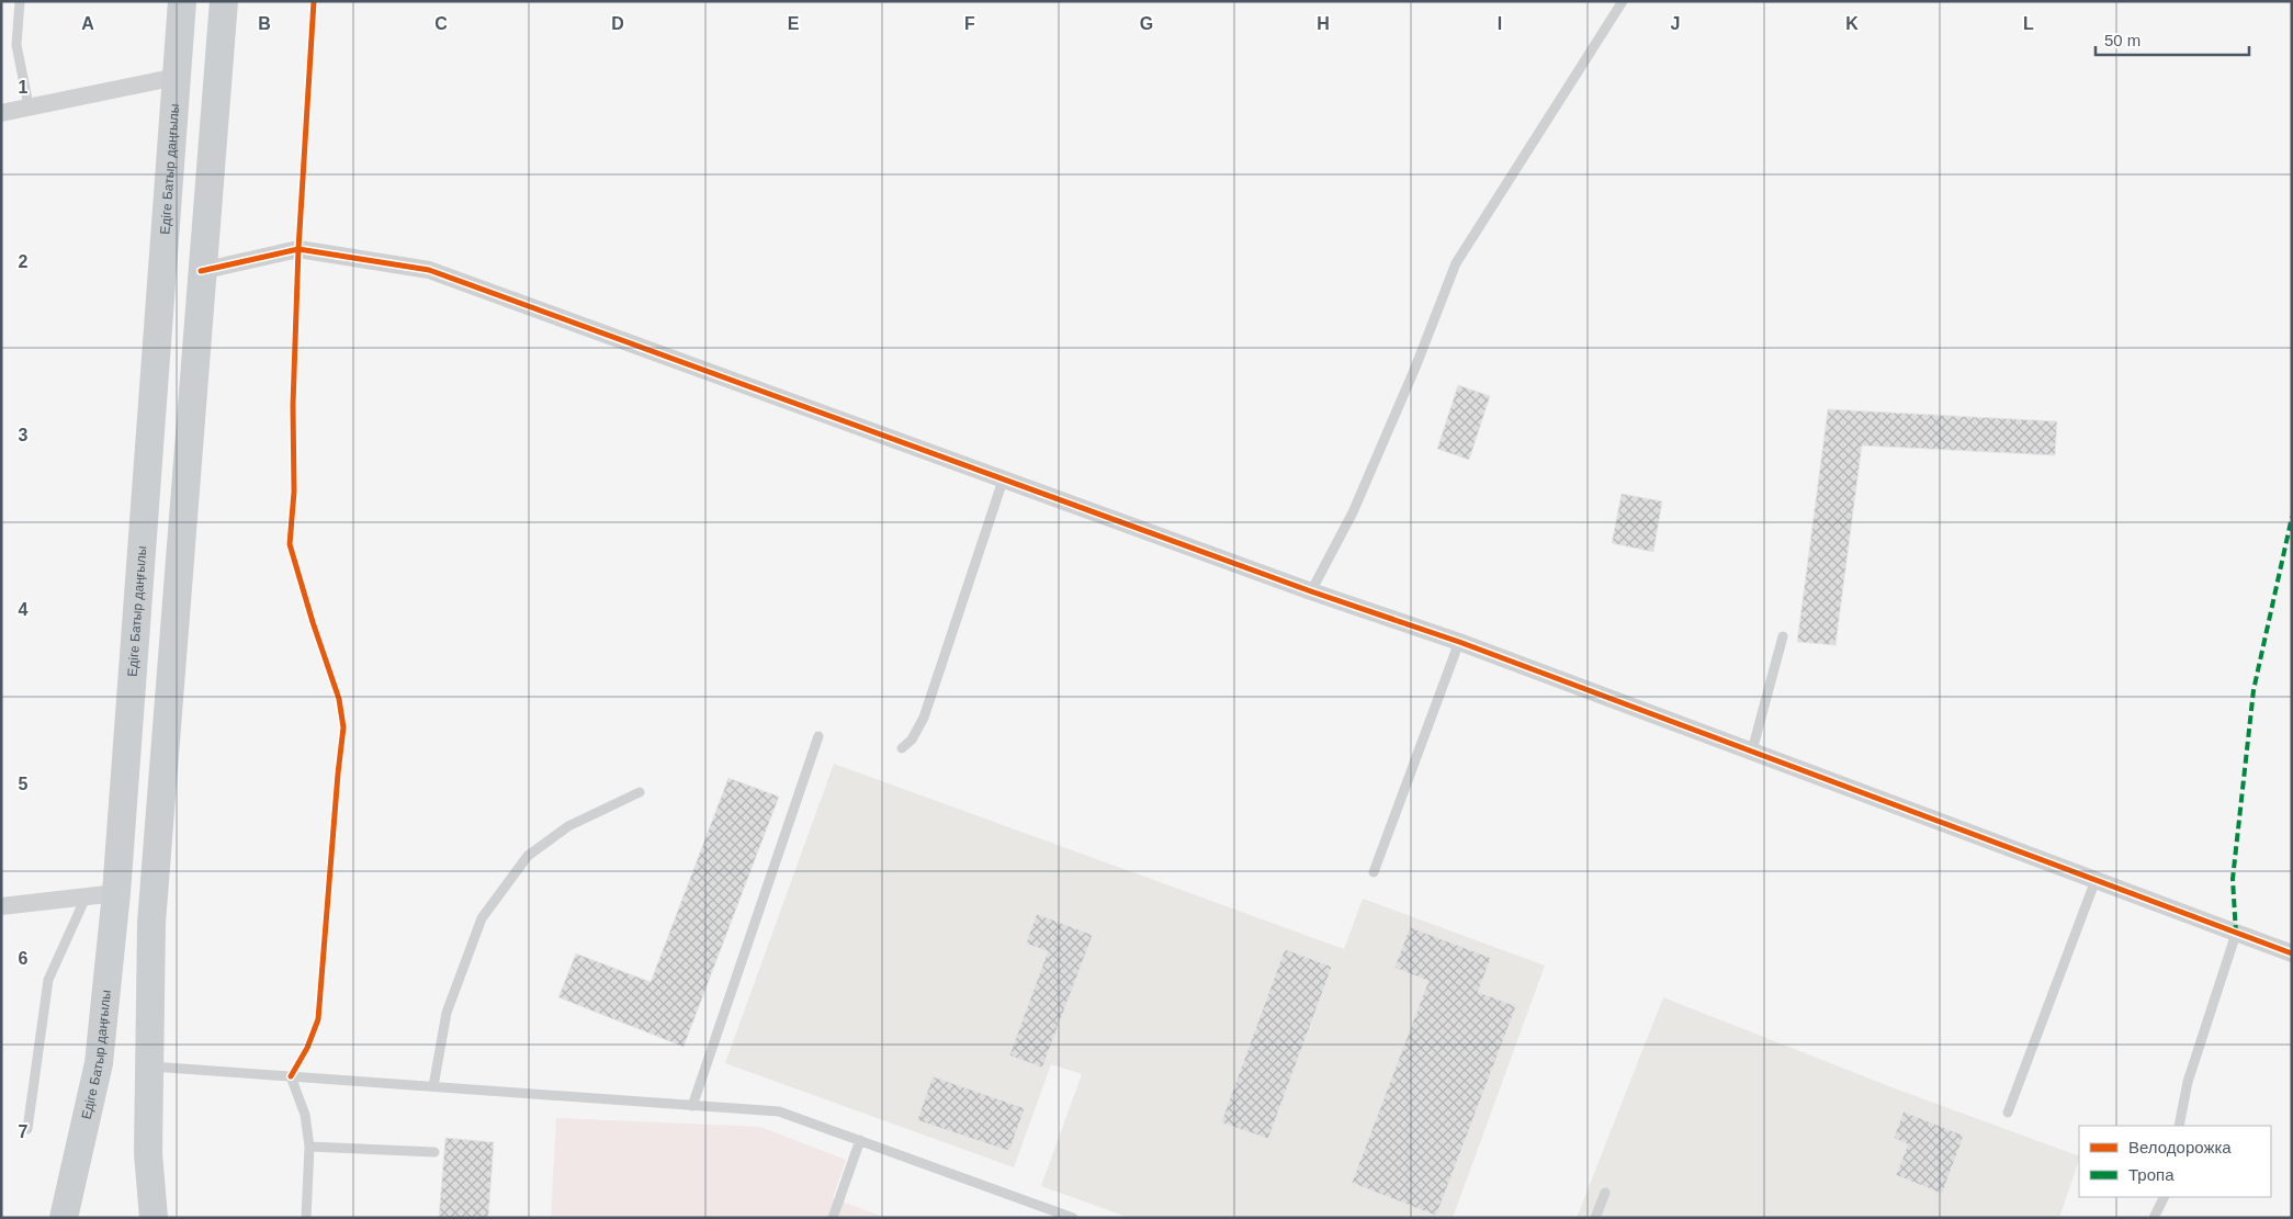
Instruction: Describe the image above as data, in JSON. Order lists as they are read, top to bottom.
{
  "streets": {
    "main road": ["Едіге Батыр даңғылы"]
  },
  "legend": ["Велодорожка", "Тропа"],
  "scale_bar": "50 m",
  "grid": {
    "columns": [
      "A",
      "B",
      "C",
      "D",
      "E",
      "F",
      "G",
      "H",
      "I",
      "J",
      "K",
      "L"
    ],
    "rows": [
      "1",
      "2",
      "3",
      "4",
      "5",
      "6",
      "7"
    ]
  }
}
